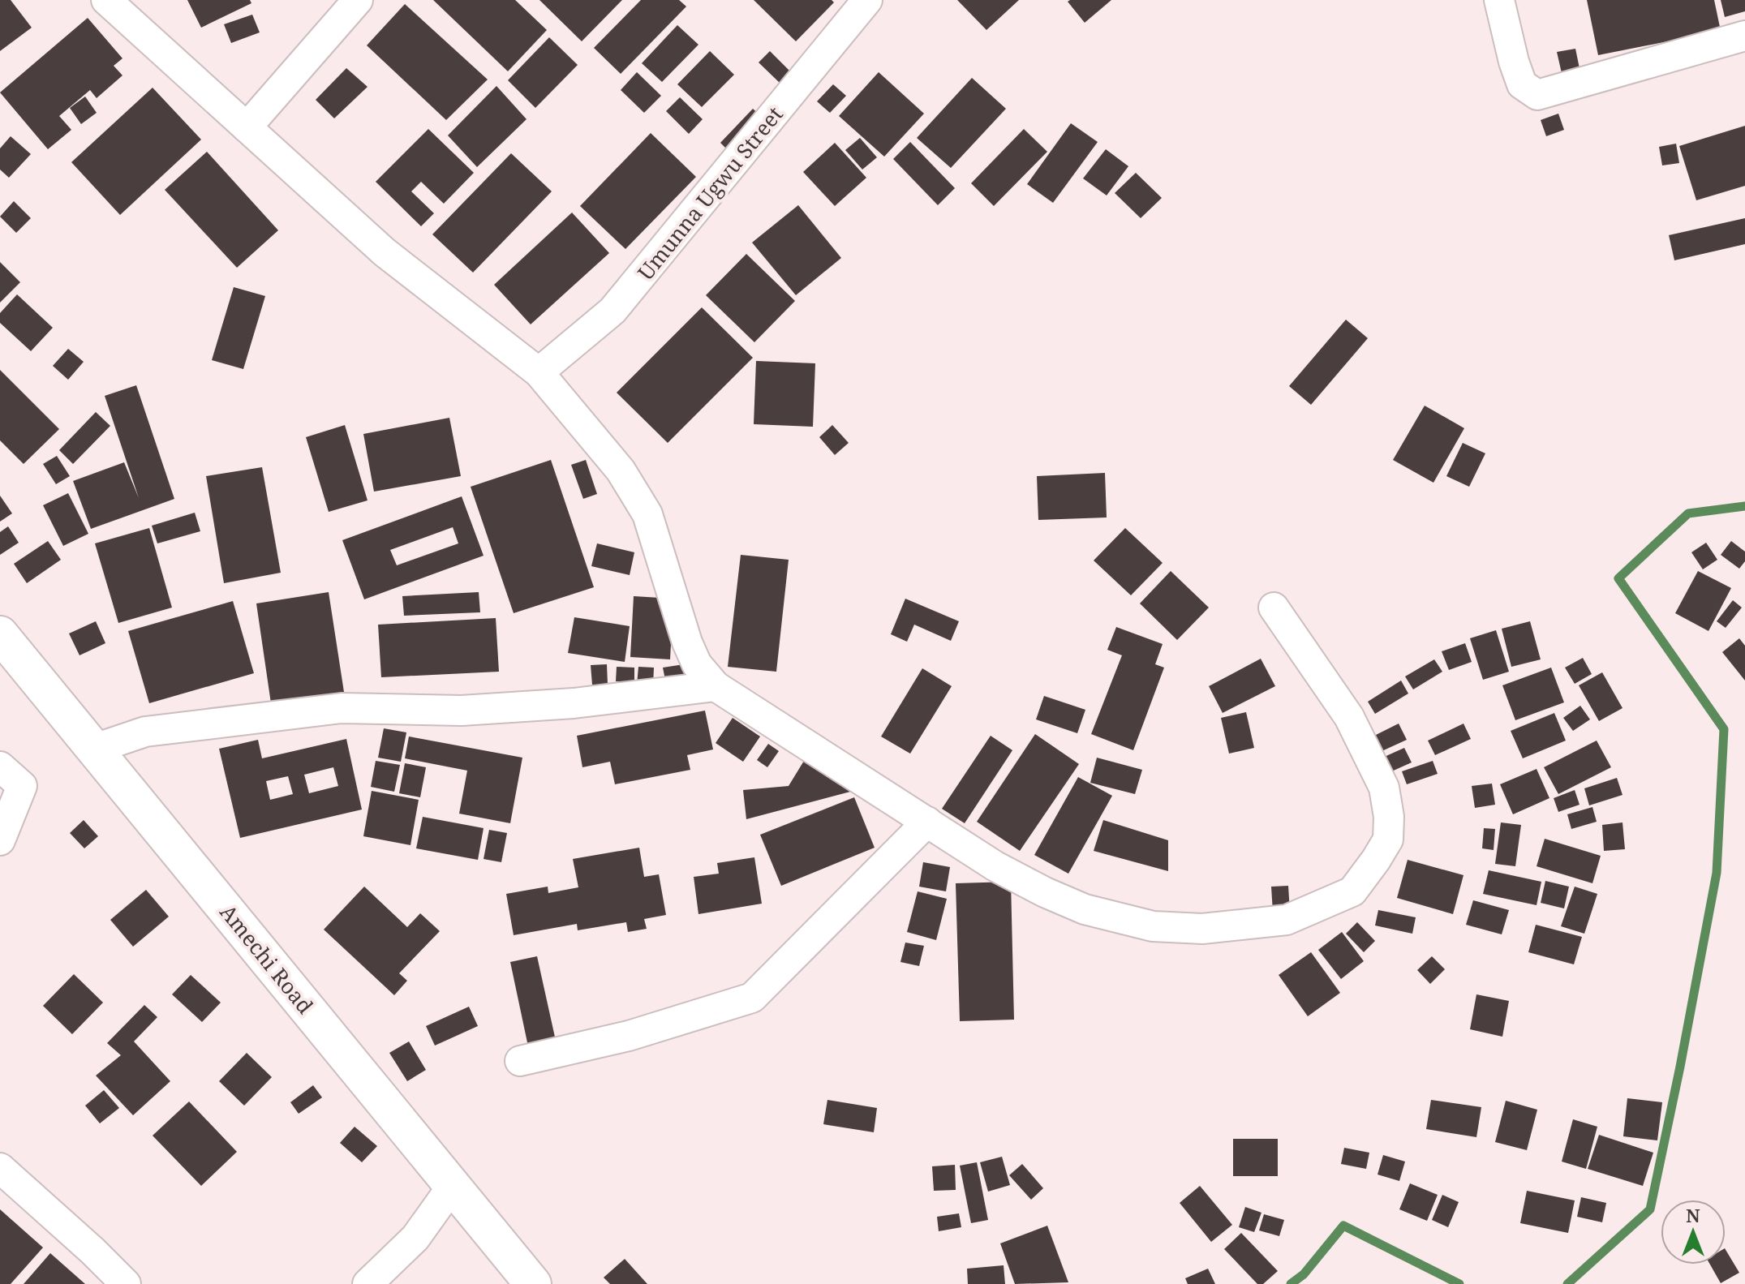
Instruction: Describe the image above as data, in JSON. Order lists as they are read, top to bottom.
{
  "streets": {
    "main road": ["Amechi Road"],
    "street": ["Umunna Ugwu Street"]
  },
  "north": "top"
}
